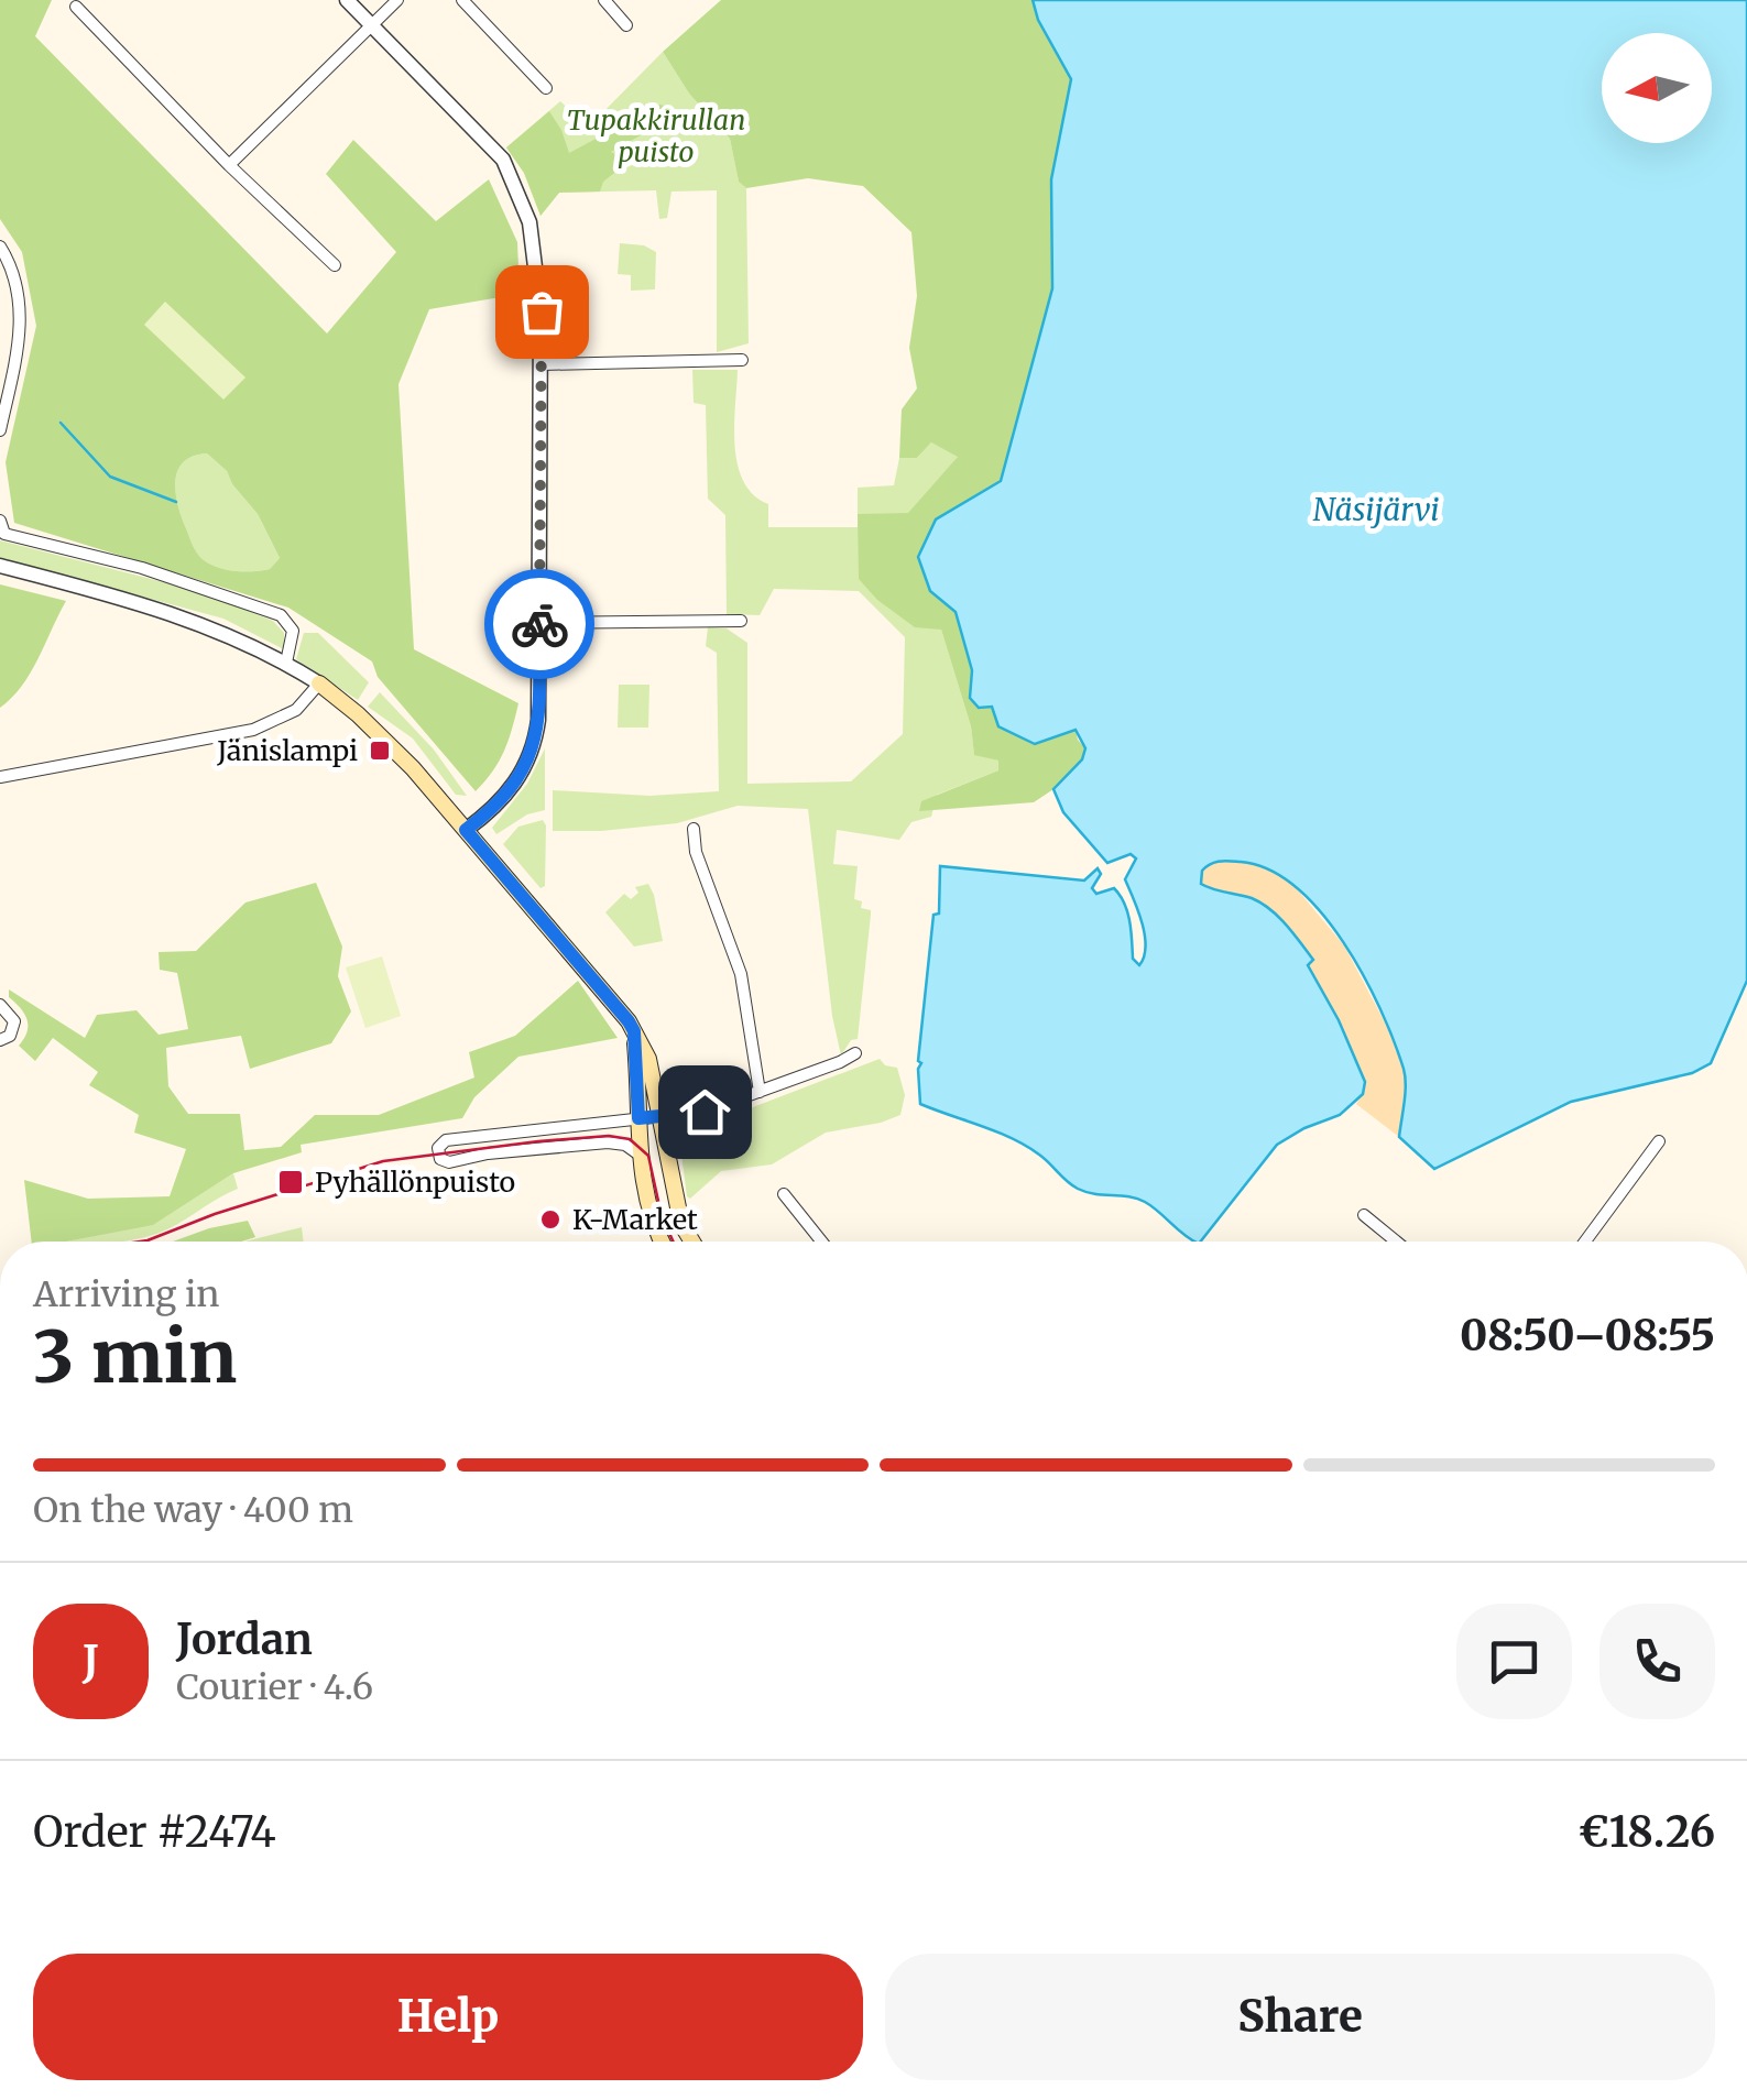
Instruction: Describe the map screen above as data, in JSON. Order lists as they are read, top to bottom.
{
  "water": ["Näsijärvi"],
  "parks": ["Tupakkirullan puisto"],
  "places": {
    "transit": ["Jänislampi", "Pyhällönpuisto"],
    "other": ["K-Market"]
  },
  "north": "left",
  "page": {
    "heading": ["3 min", "Arriving in", "08:50–08:55"],
    "panel": [
      "Jordan",
      "Courier · 4.6",
      "Order #2474",
      "€18.26"
    ],
    "bar": "On the way · 400 m",
    "round": "J",
    "buttons": ["Help", "Share"]
  }
}
